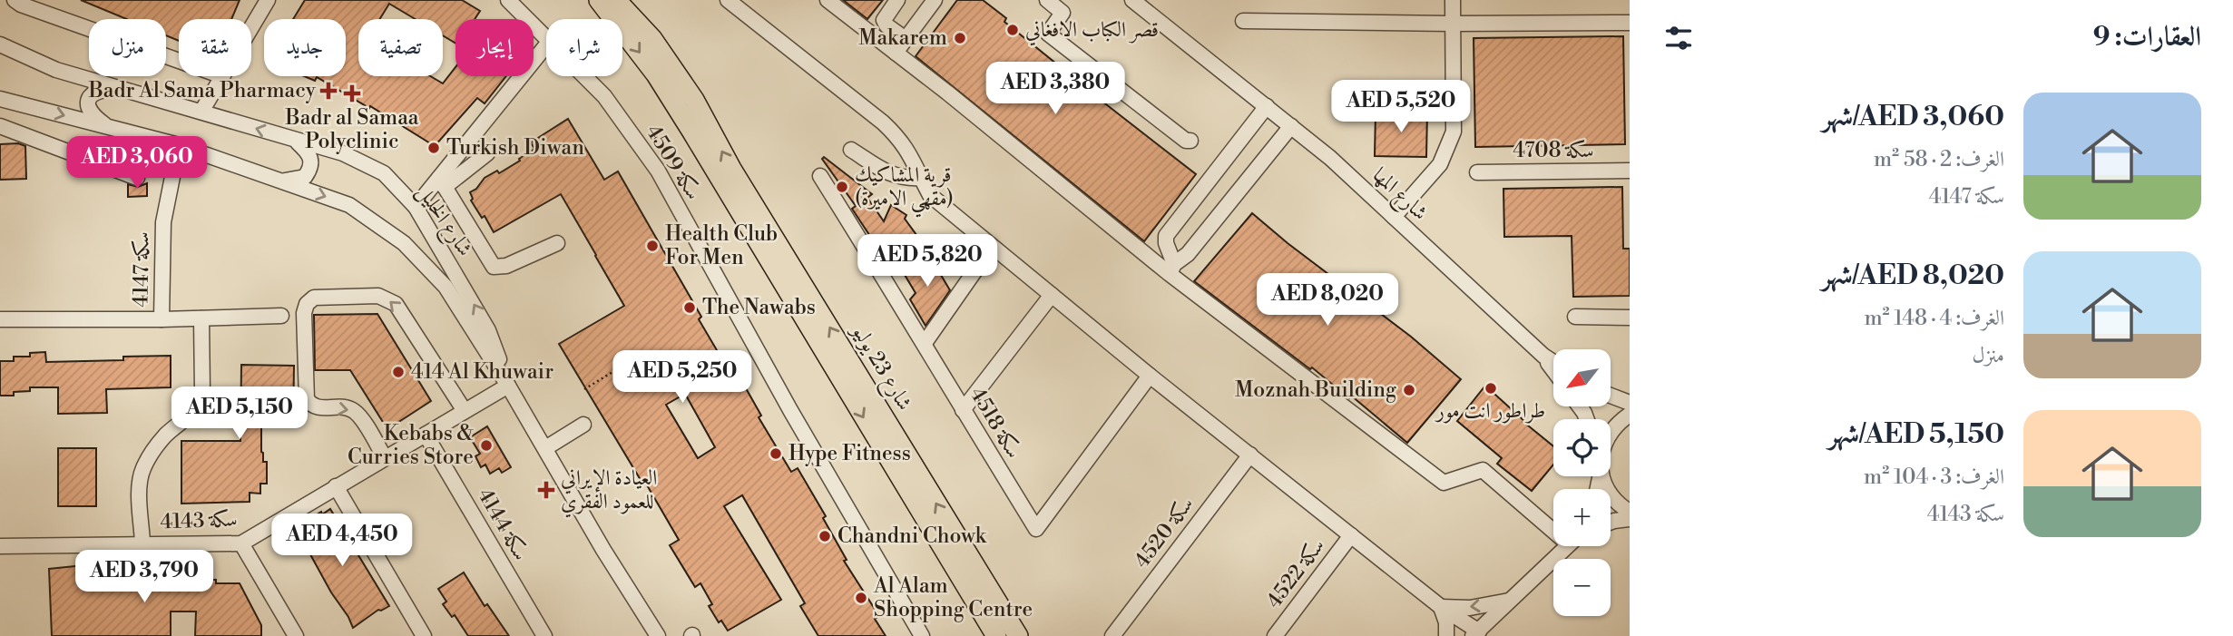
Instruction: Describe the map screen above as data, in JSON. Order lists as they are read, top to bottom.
{
  "streets": {
    "main road": ["شارع 23 يوليو"],
    "street": [
      "سكة 4708",
      "سكة 4509",
      "شارع المها",
      "شارع الخليل",
      "سكة 4147",
      "سكة 4518",
      "سكة 4143",
      "سكة 4144",
      "سكة 4520",
      "سكة 4522"
    ]
  },
  "crossings": [
    ["شارع الخليل", "سكة 4147"],
    ["شارع الخليل", "سكة 4143"],
    ["سكة 4143", "سكة 4144"]
  ],
  "places": {
    "other": [
      "قصر الكباب الافغاني",
      "Makarem",
      "Turkish Diwan",
      "قرية المشاكيك (مقهي الاميرة)",
      "Health Club For Men",
      "The Nawabs",
      "414 Al Khuwair",
      "طراطور انت مور",
      "Moznah Building",
      "Kebabs & Curries Store",
      "Hype Fitness",
      "Chandni Chowk",
      "Al Alam Shopping Centre"
    ],
    "health": ["Badr Al Sama Pharmacy", "Badr al Samaa Polyclinic", "العيادة الإيراني للعمود الفقري"]
  },
  "north": "bottom left",
  "page": {
    "heading": "العقارات: 9",
    "chip": [
      "شراء",
      "إيجار",
      "تصفية",
      "جديد",
      "شقة",
      "منزل"
    ],
    "price": [
      "AED 3,380",
      "AED 5,520",
      "AED 3,060",
      "AED 5,820",
      "AED 8,020",
      "AED 5,250",
      "AED 5,150",
      "AED 4,450",
      "AED 3,790"
    ],
    "list": [
      {
        "name": "AED 3,060/شهر",
        "note": "الغرف: 2 · 58 m² · سكة 4147"
      },
      {
        "name": "AED 8,020/شهر",
        "note": "الغرف: 4 · 148 m² · منزل"
      },
      {
        "name": "AED 5,150/شهر",
        "note": "الغرف: 3 · 104 m² · سكة 4143"
      }
    ],
    "map_buttons": ["+", "−"]
  }
}
